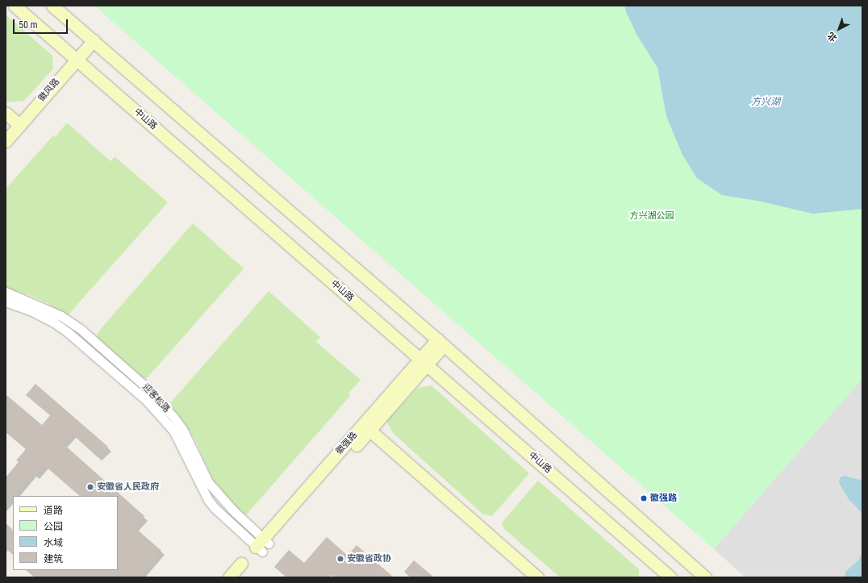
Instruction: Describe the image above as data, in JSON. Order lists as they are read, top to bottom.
{
  "streets": {
    "main road": ["徽风路", "中山路", "徽强路"],
    "street": ["迎客松路"]
  },
  "crossings": [
    ["徽风路", "中山路"],
    ["中山路", "徽强路"],
    ["迎客松路", "徽强路"]
  ],
  "water": ["方兴湖"],
  "parks": ["方兴湖公园"],
  "places": ["安徽省人民政府", "徽强路", "安徽省政协"],
  "legend": [
    "道路",
    "公园",
    "水域",
    "建筑"
  ],
  "scale_bar": "50 m",
  "north": "bottom left"
}
